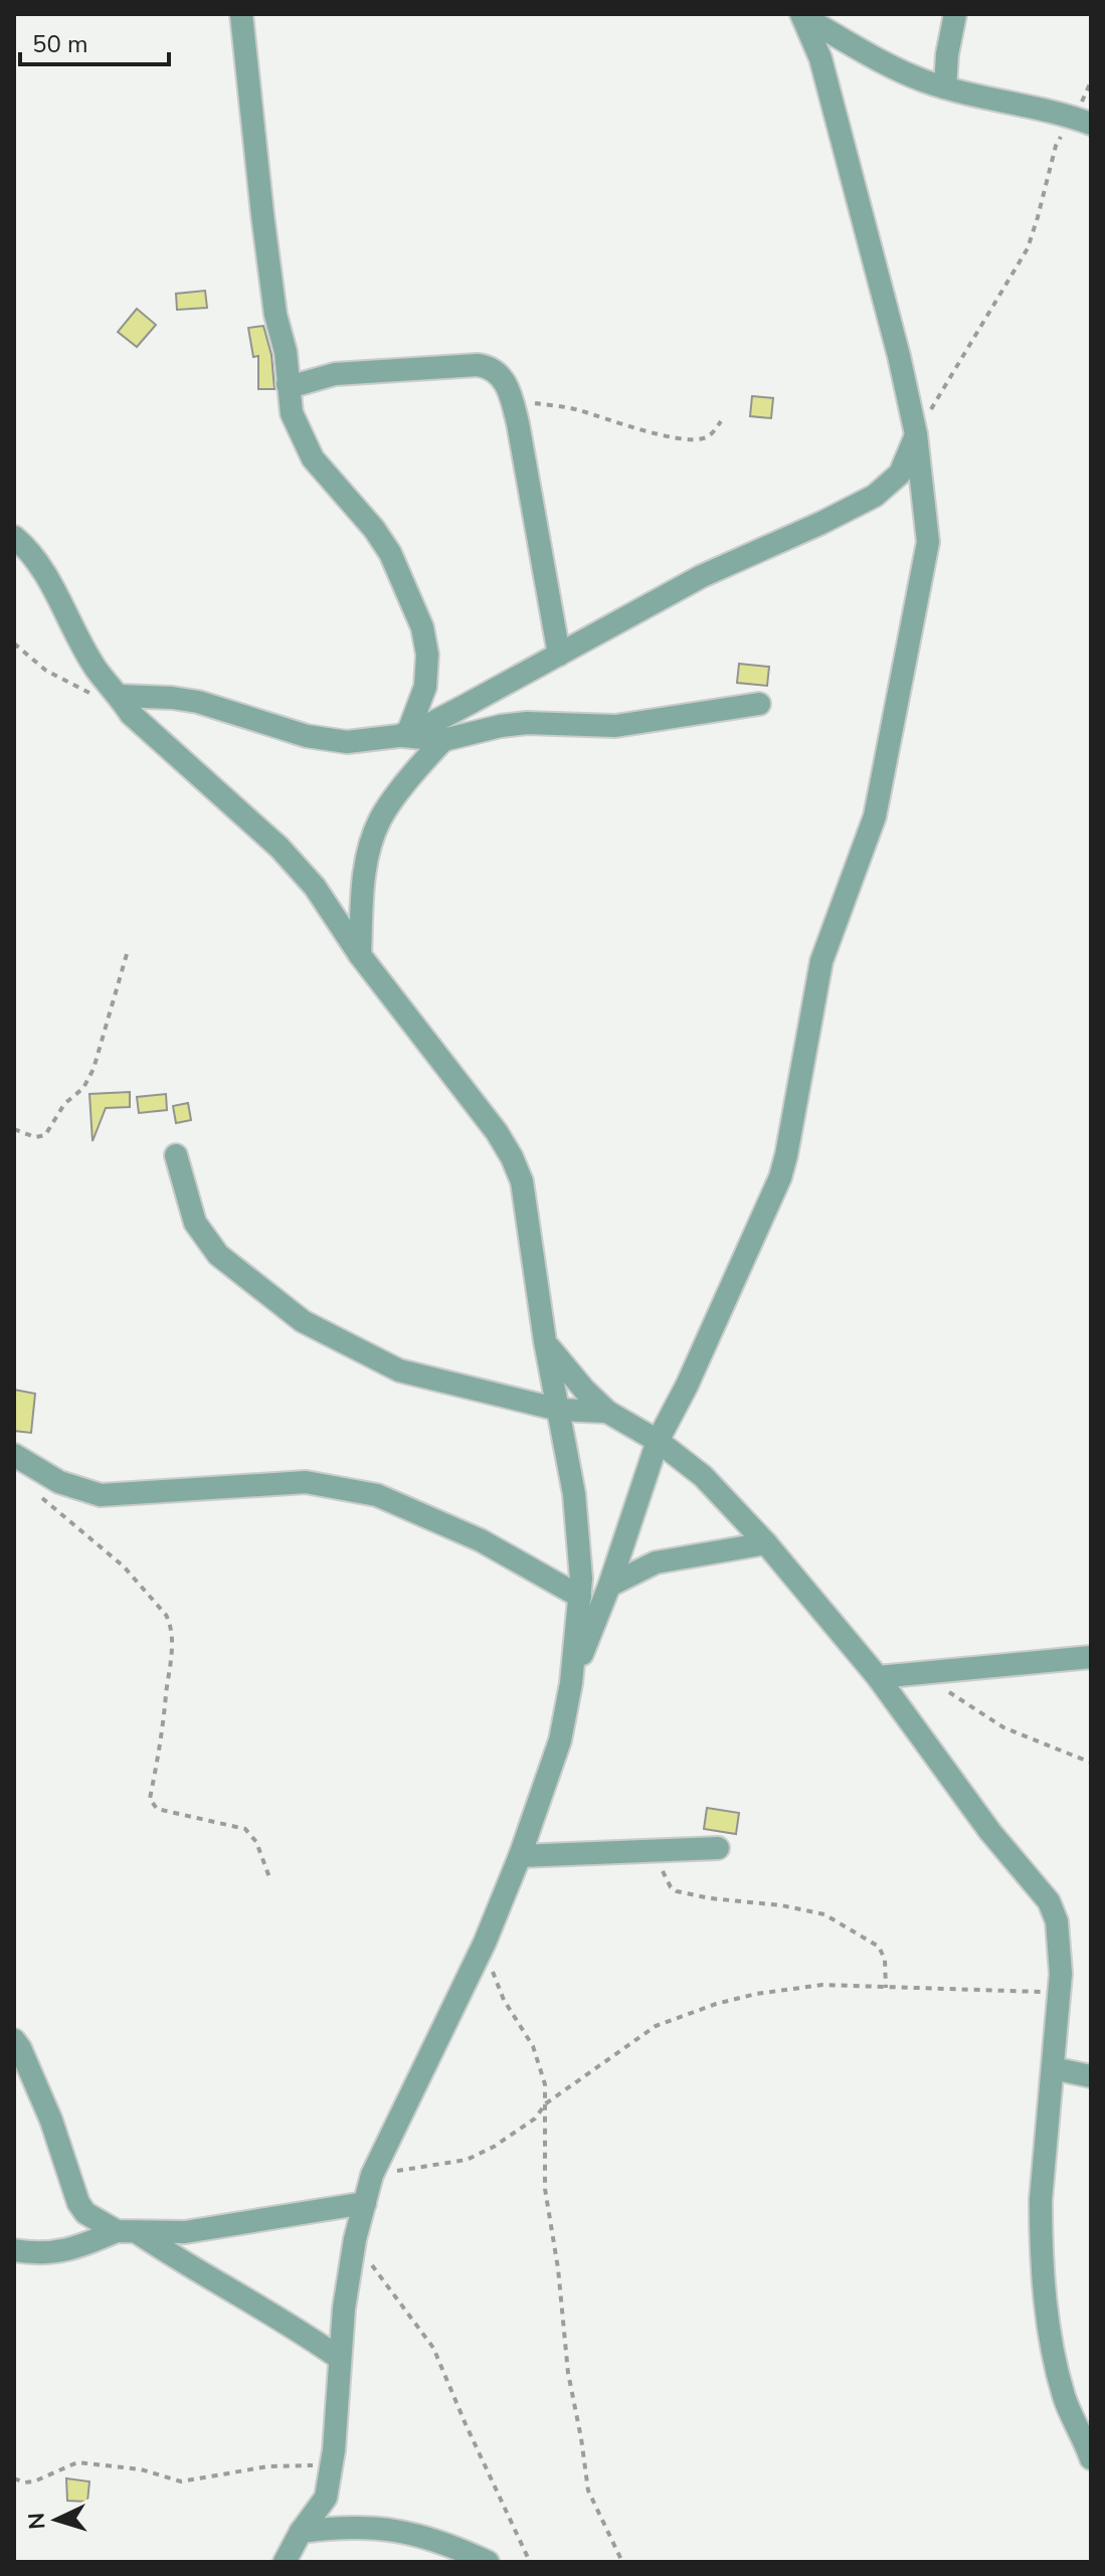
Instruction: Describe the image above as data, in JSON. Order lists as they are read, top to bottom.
{
  "scale_bar": "50 m",
  "north": "left"
}
